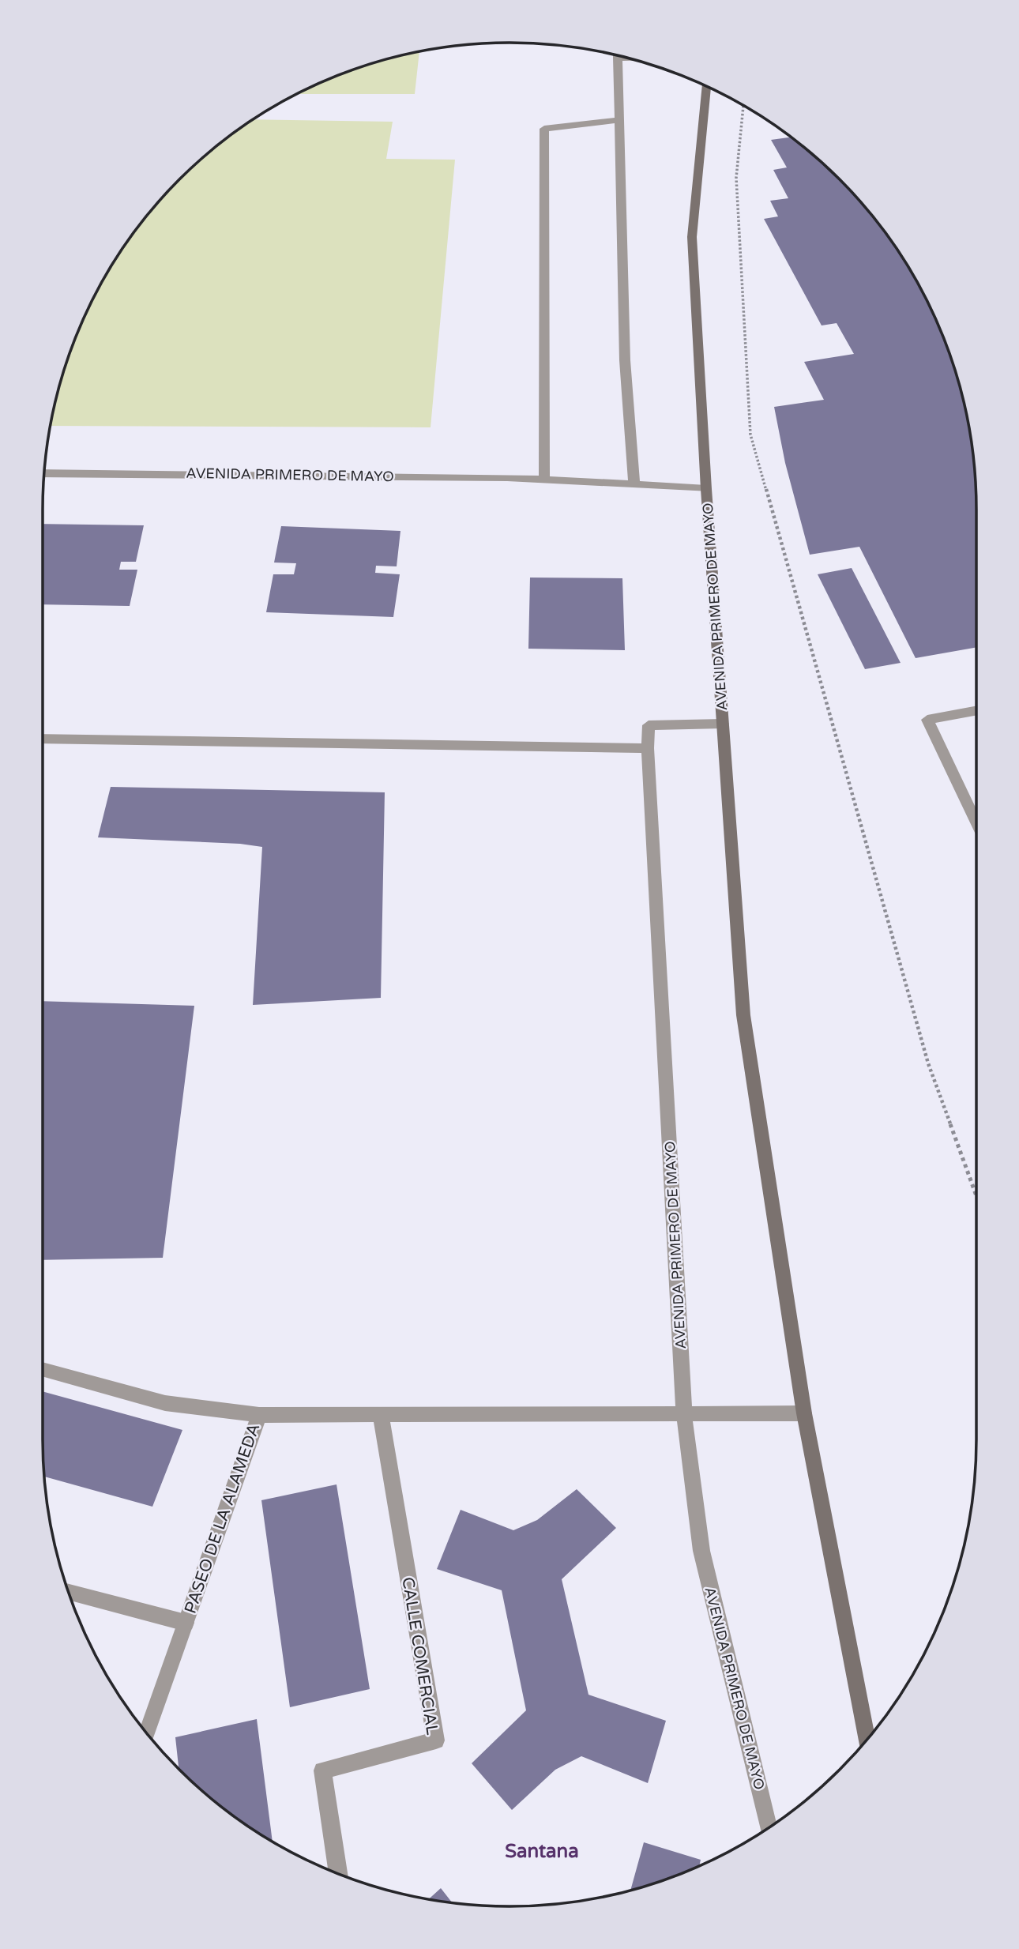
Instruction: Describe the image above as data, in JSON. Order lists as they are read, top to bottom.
{
  "streets": {
    "main road": ["AVENIDA PRIMERO DE MAYO"],
    "street": ["PASEO DE LA ALAMEDA", "CALLE COMERCIAL"]
  },
  "districts": ["Santana"]
}
